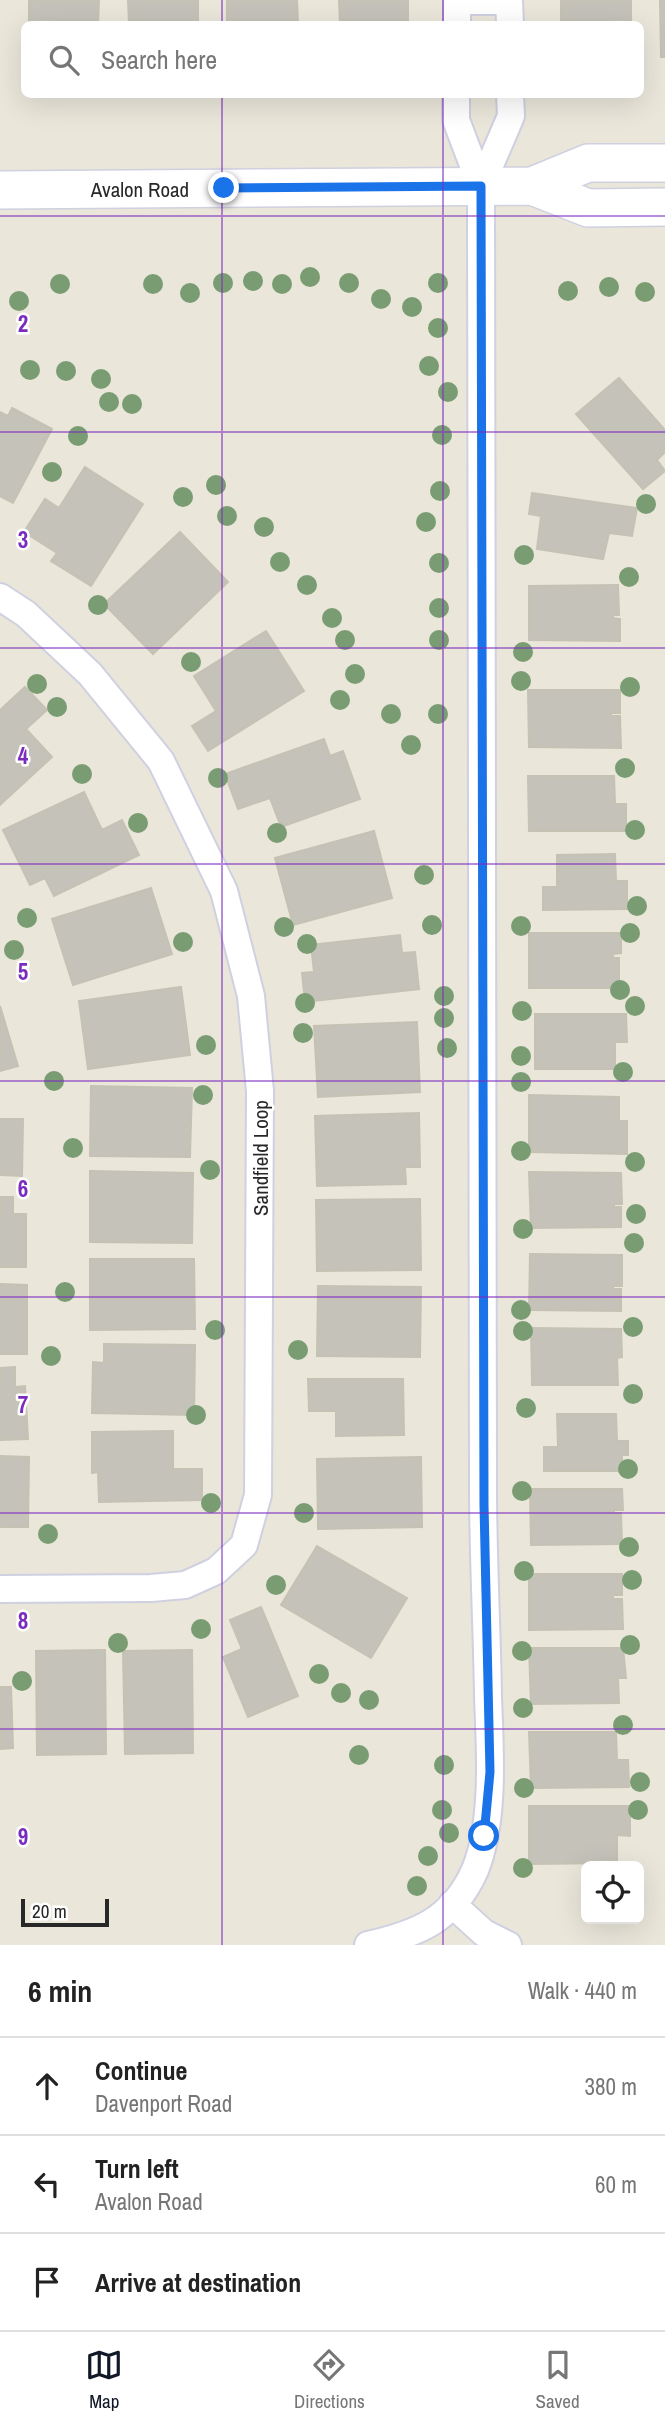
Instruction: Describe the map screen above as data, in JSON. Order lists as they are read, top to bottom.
{
  "streets": {
    "main road": ["Avalon Road"],
    "street": ["Sandfield Loop"]
  },
  "scale_bar": "20 m",
  "page": {
    "search": "Search here",
    "scale": "20 m",
    "heading": ["6 min", "Walk · 440 m"],
    "list": [
      ["Continue", "Davenport Road", "380 m"],
      ["Turn left", "Avalon Road", "60 m"],
      "Arrive at destination"
    ],
    "nav": ["Map", "Directions", "Saved"]
  },
  "grid": {
    "rows": [
      "2",
      "3",
      "4",
      "5",
      "6",
      "7",
      "8",
      "9"
    ]
  }
}
